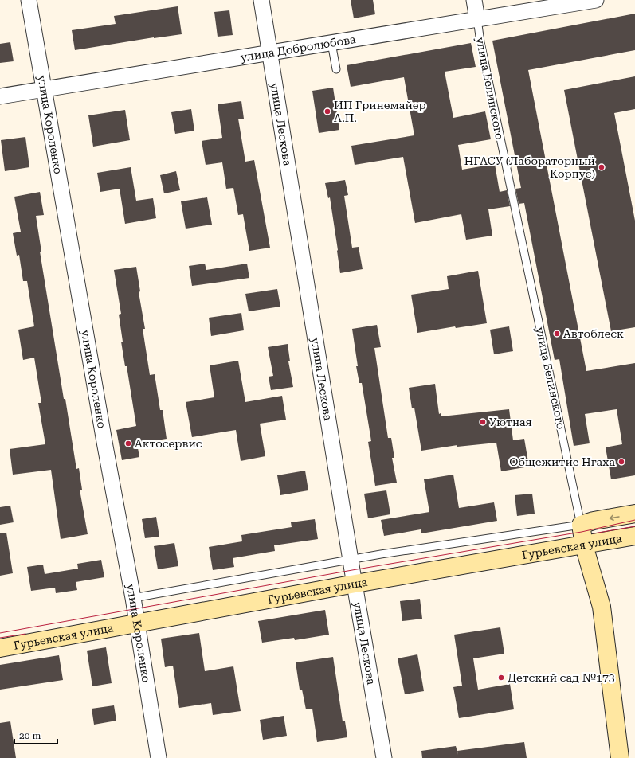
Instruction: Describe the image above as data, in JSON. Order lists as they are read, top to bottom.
{
  "streets": {
    "street": [
      "улица Добролюбова",
      "улица Белинского",
      "улица Лескова",
      "улица Короленко",
      "Гурьевская улица"
    ]
  },
  "crossings": [
    ["улица Добролюбова", "улица Белинского"],
    ["улица Добролюбова", "улица Лескова"],
    ["улица Добролюбова", "улица Короленко"],
    ["улица Белинского", "Гурьевская улица"],
    ["улица Лескова", "Гурьевская улица"],
    ["улица Короленко", "Гурьевская улица"]
  ],
  "places": [
    "ИП Гринемайер А.П.",
    "НГАСУ (Лабораторный Корпус)",
    "Автоблеск",
    "Уютная",
    "Актосервис",
    "Общежитие Нгаха",
    "Детский сад №173"
  ],
  "scale_bar": "20 m"
}
